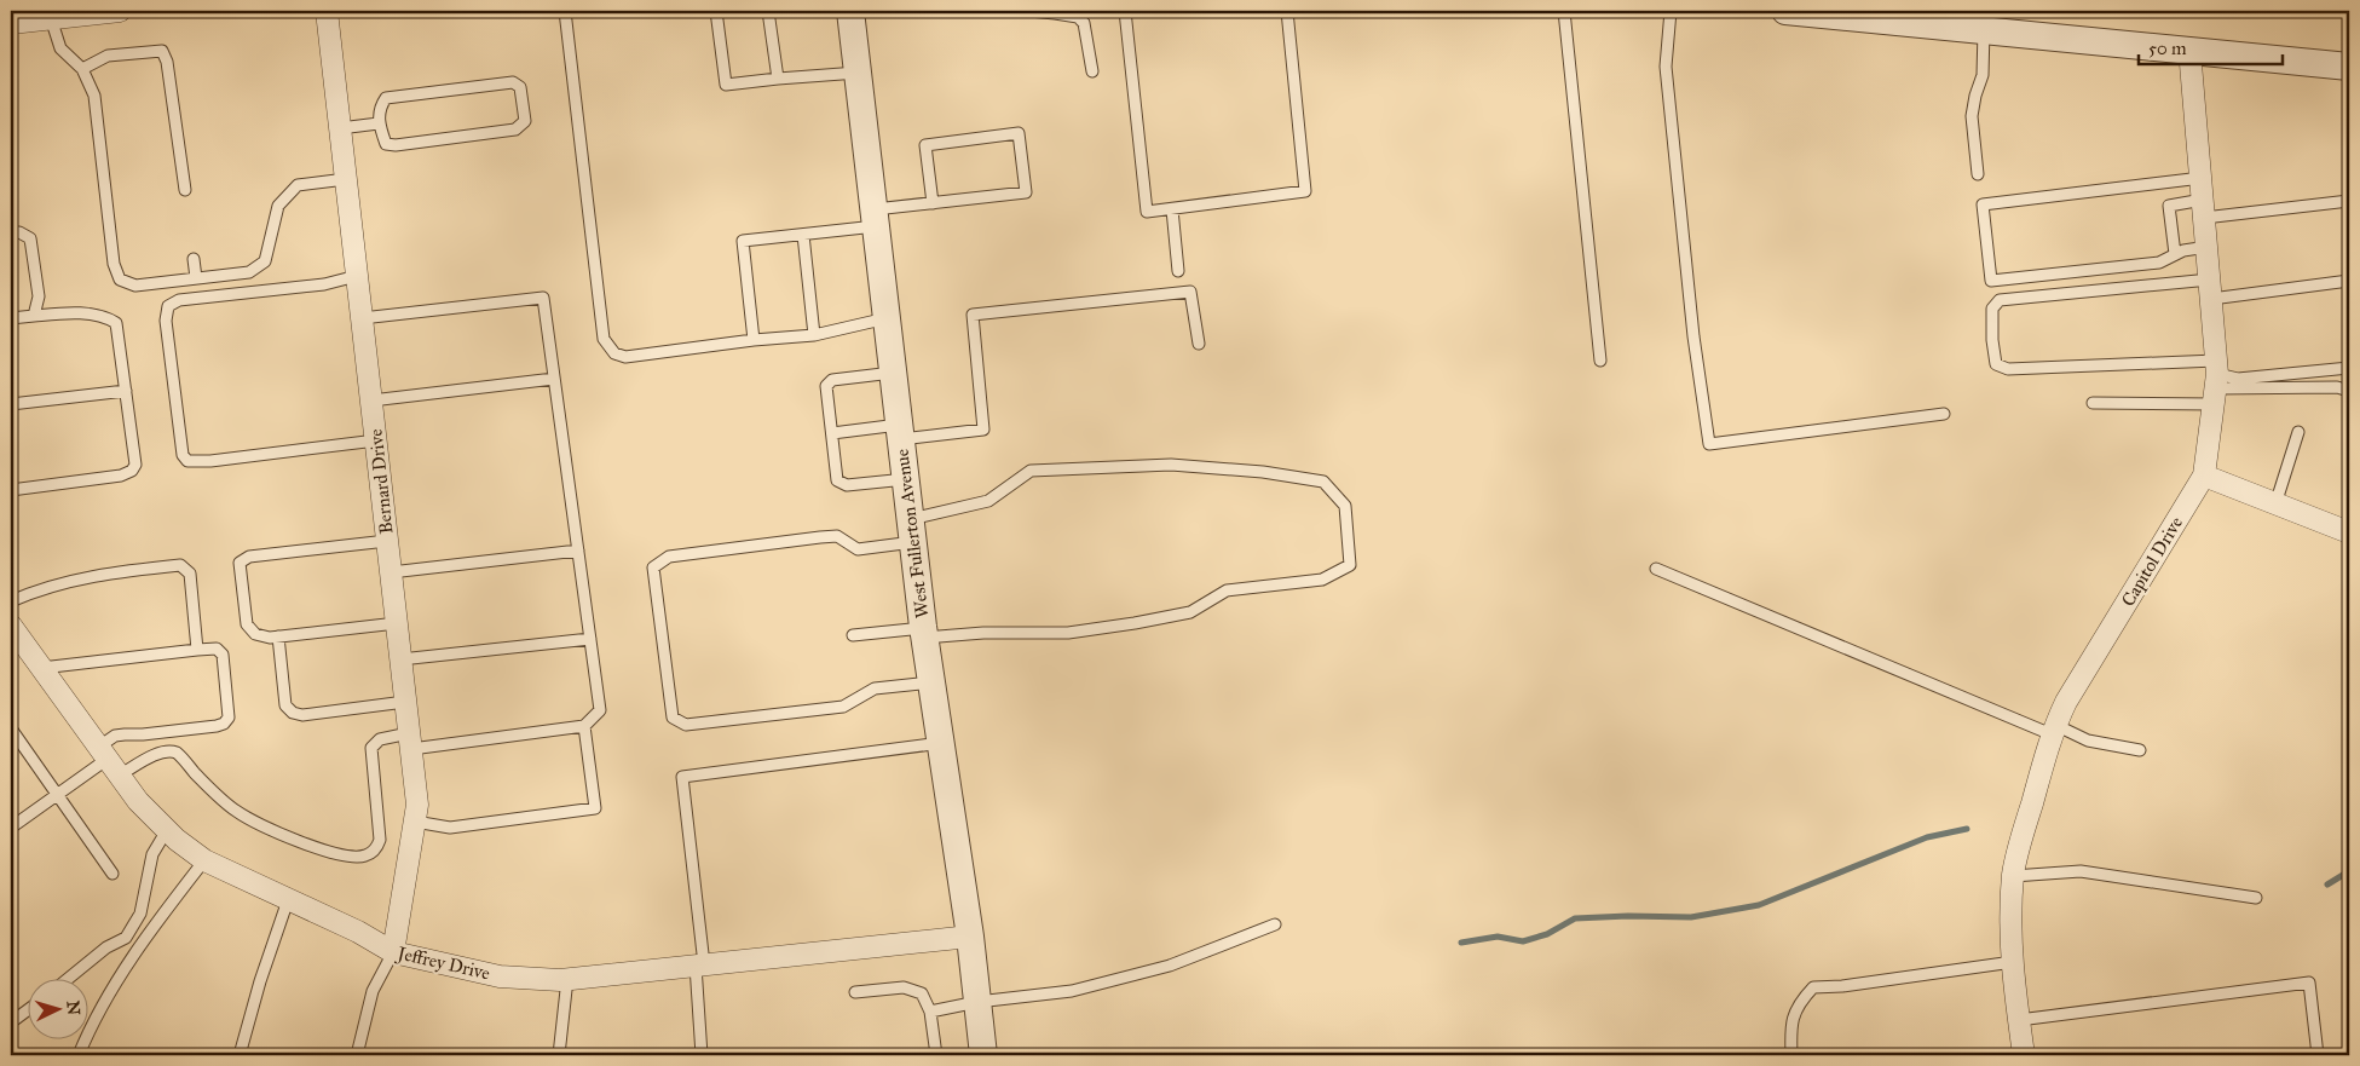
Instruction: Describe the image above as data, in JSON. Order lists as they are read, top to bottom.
{
  "streets": {
    "street": [
      "Bernard Drive",
      "West Fullerton Avenue",
      "Capitol Drive",
      "Jeffrey Drive"
    ]
  },
  "crossings": [
    ["Bernard Drive", "Jeffrey Drive"],
    ["West Fullerton Avenue", "Jeffrey Drive"]
  ],
  "scale_bar": "50 m",
  "north": "right"
}
